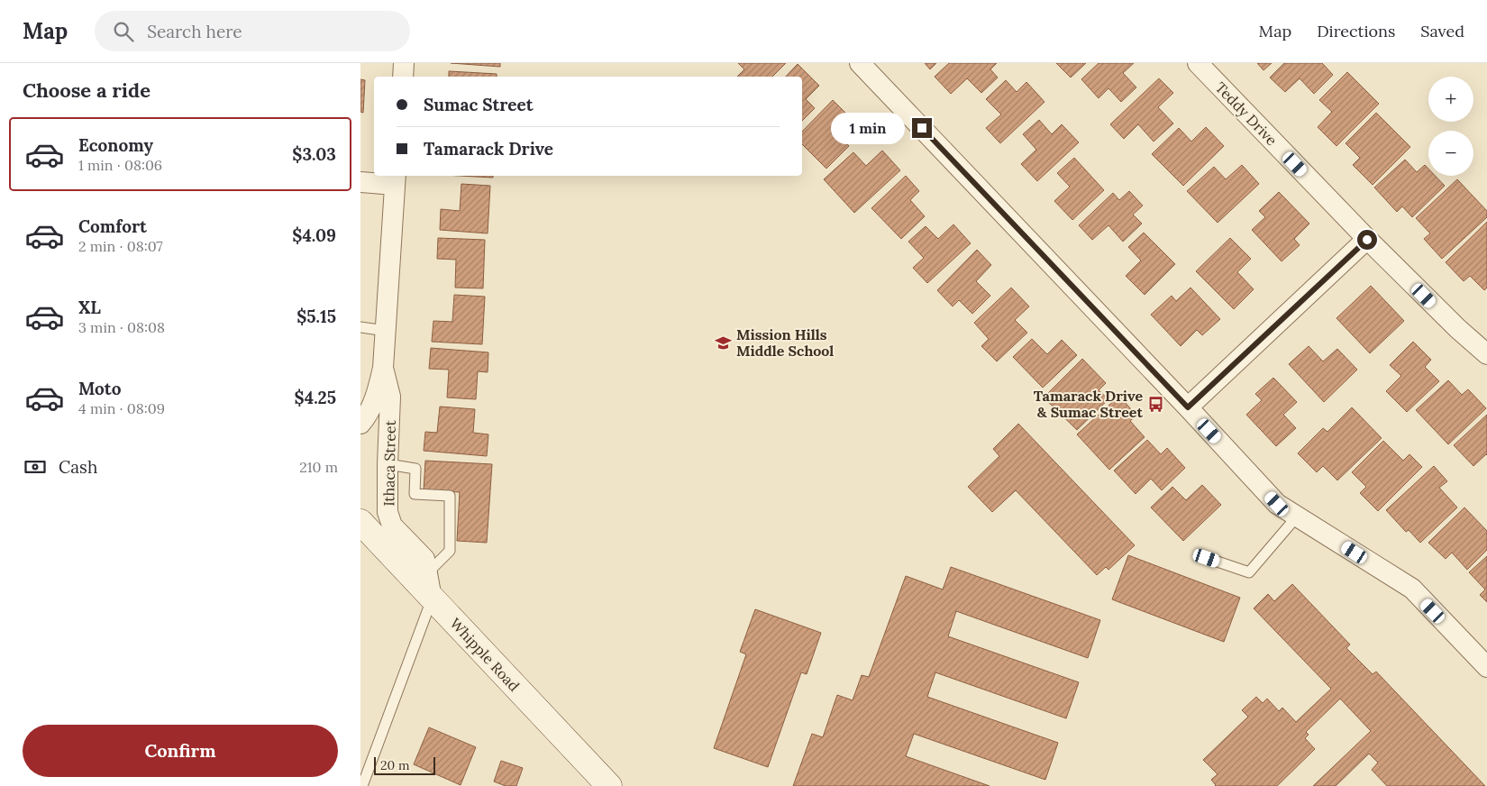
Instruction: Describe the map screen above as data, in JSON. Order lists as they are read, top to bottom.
{
  "streets": {
    "main road": ["Whipple Road"],
    "street": ["Teddy Drive", "Ithaca Street"]
  },
  "crossings": [
    ["Ithaca Street", "Whipple Road"]
  ],
  "places": {
    "school or university": ["Mission Hills Middle School"],
    "bus stop": ["Tamarack Drive & Sumac Street"]
  },
  "scale_bar": "20 m",
  "page": {
    "header": "Map",
    "search": "Search here",
    "nav": ["Map", "Directions", "Saved"],
    "heading": "Choose a ride",
    "map_buttons": ["+", "−"],
    "banner": ["Sumac Street", "Tamarack Drive"],
    "bubble": "1 min",
    "list": [
      {
        "name": "Economy",
        "note": "1 min · 08:06",
        "value": "$3.03"
      },
      {
        "name": "Comfort",
        "note": "2 min · 08:07",
        "value": "$4.09"
      },
      {
        "name": "XL",
        "note": "3 min · 08:08",
        "value": "$5.15"
      },
      {
        "name": "Moto",
        "note": "4 min · 08:09",
        "value": "$4.25"
      }
    ],
    "pay": ["Cash", "210 m"],
    "buttons": "Confirm",
    "scale": "20 m"
  }
}
